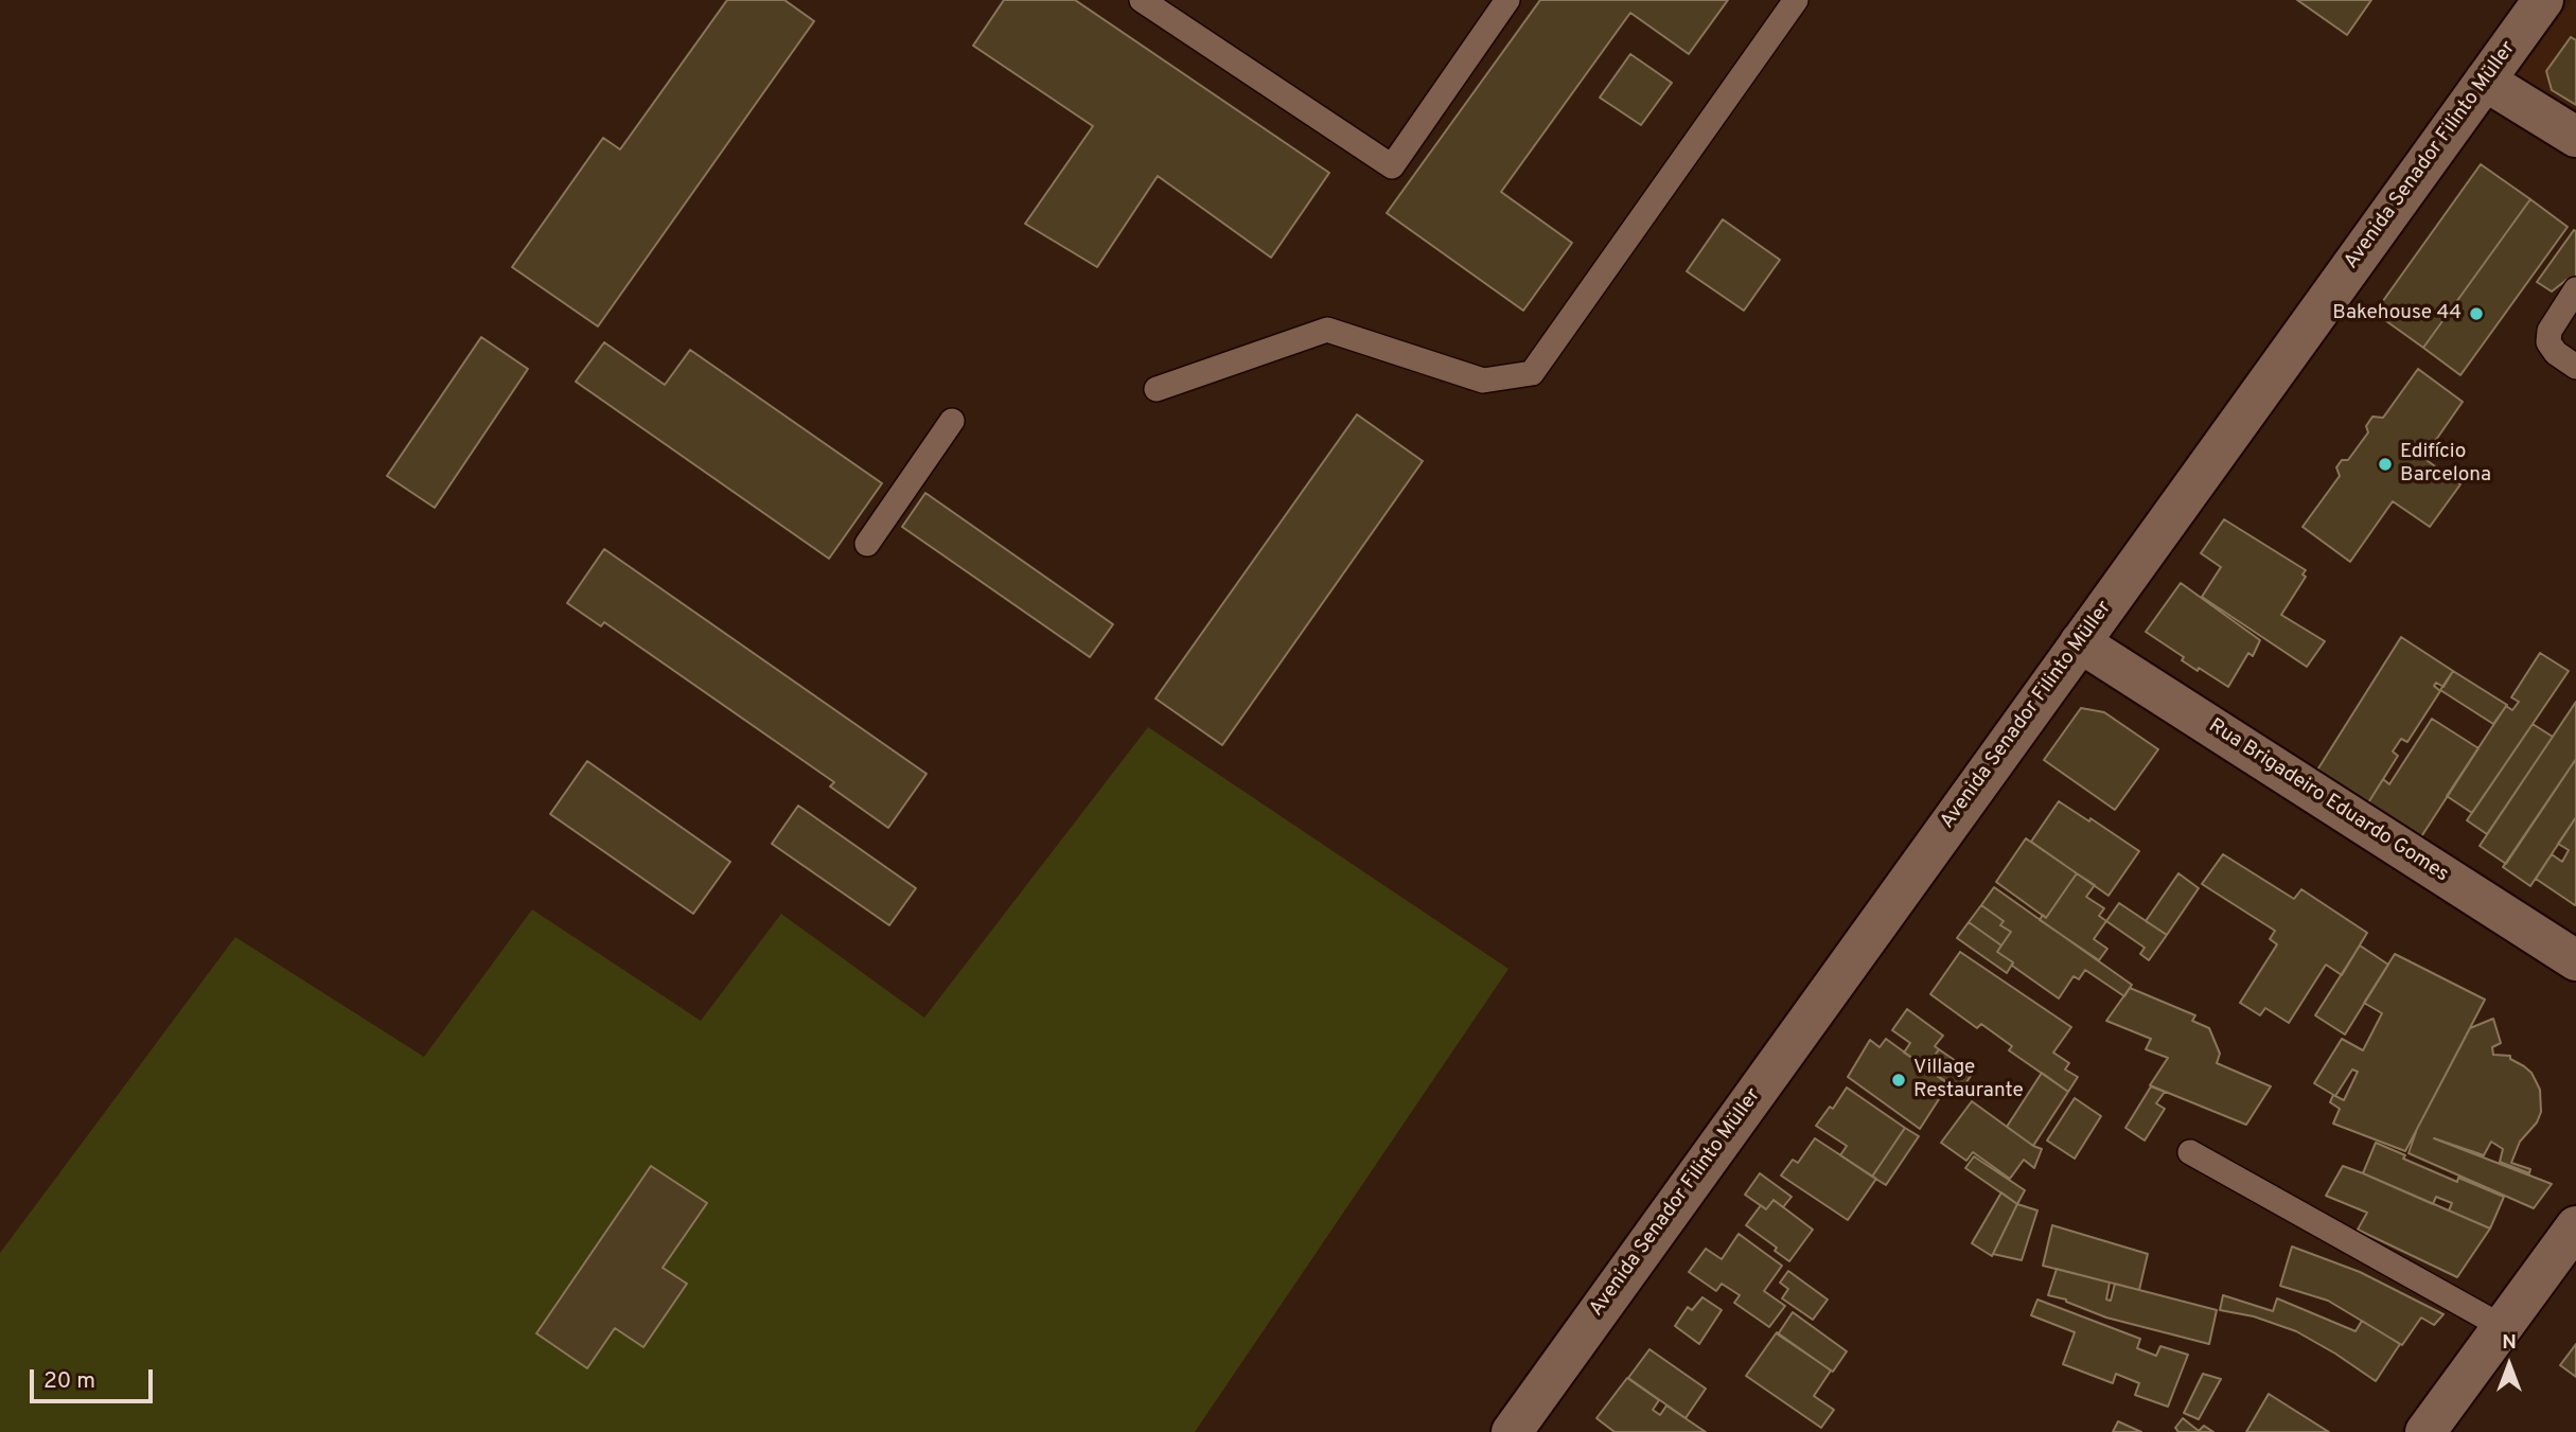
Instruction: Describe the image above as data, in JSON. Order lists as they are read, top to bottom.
{
  "streets": {
    "street": ["Avenida Senador Filinto Müller", "Rua Brigadeiro Eduardo Gomes"]
  },
  "crossings": [
    ["Avenida Senador Filinto Müller", "Rua Brigadeiro Eduardo Gomes"]
  ],
  "places": ["Bakehouse 44", "Edifício Barcelona", "Village Restaurante"],
  "scale_bar": "20 m",
  "north": "top"
}
